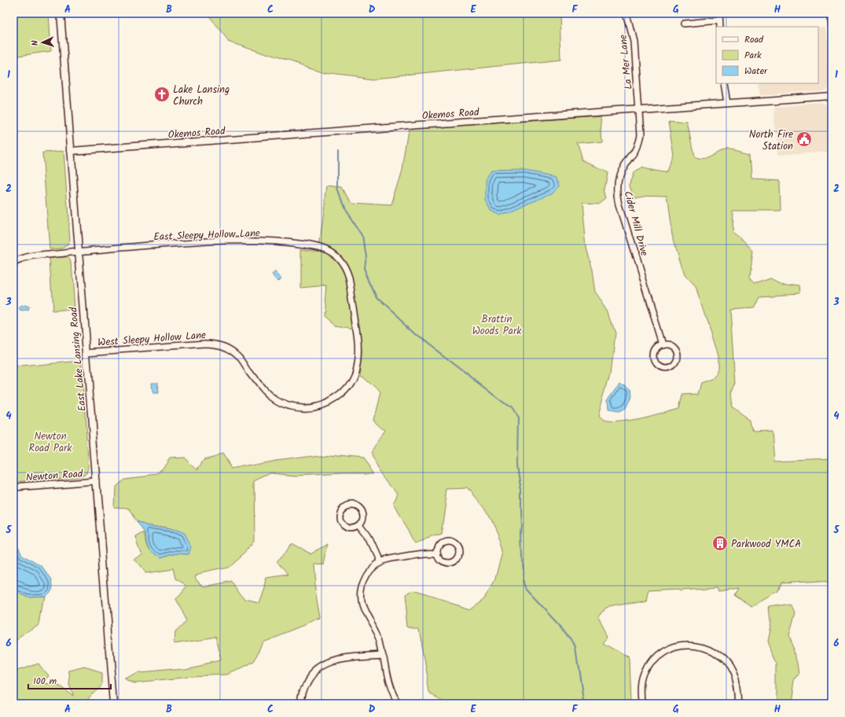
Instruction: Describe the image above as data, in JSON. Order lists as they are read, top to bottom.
{
  "streets": {
    "street": [
      "La Mer Lane",
      "Okemos Road",
      "Cider Mill Drive",
      "East Sleepy Hollow Lane",
      "West Sleepy Hollow Lane",
      "East Lake Lansing Road",
      "Newton Road"
    ]
  },
  "crossings": [
    ["La Mer Lane", "Okemos Road"],
    ["La Mer Lane", "Cider Mill Drive"],
    ["Okemos Road", "Cider Mill Drive"],
    ["Okemos Road", "East Lake Lansing Road"],
    ["East Sleepy Hollow Lane", "West Sleepy Hollow Lane"],
    ["East Sleepy Hollow Lane", "East Lake Lansing Road"],
    ["West Sleepy Hollow Lane", "East Lake Lansing Road"],
    ["East Lake Lansing Road", "Newton Road"]
  ],
  "parks": ["Brattin Woods Park", "Newton Road Park"],
  "places": {
    "church": ["Lake Lansing Church"],
    "public building": ["North Fire Station"],
    "building": ["Parkwood YMCA"]
  },
  "legend": ["Road", "Park", "Water"],
  "scale_bar": "100 m",
  "north": "left",
  "grid": {
    "columns": [
      "A",
      "B",
      "C",
      "D",
      "E",
      "F",
      "G",
      "H"
    ],
    "rows": [
      "1",
      "2",
      "3",
      "4",
      "5",
      "6"
    ]
  }
}
